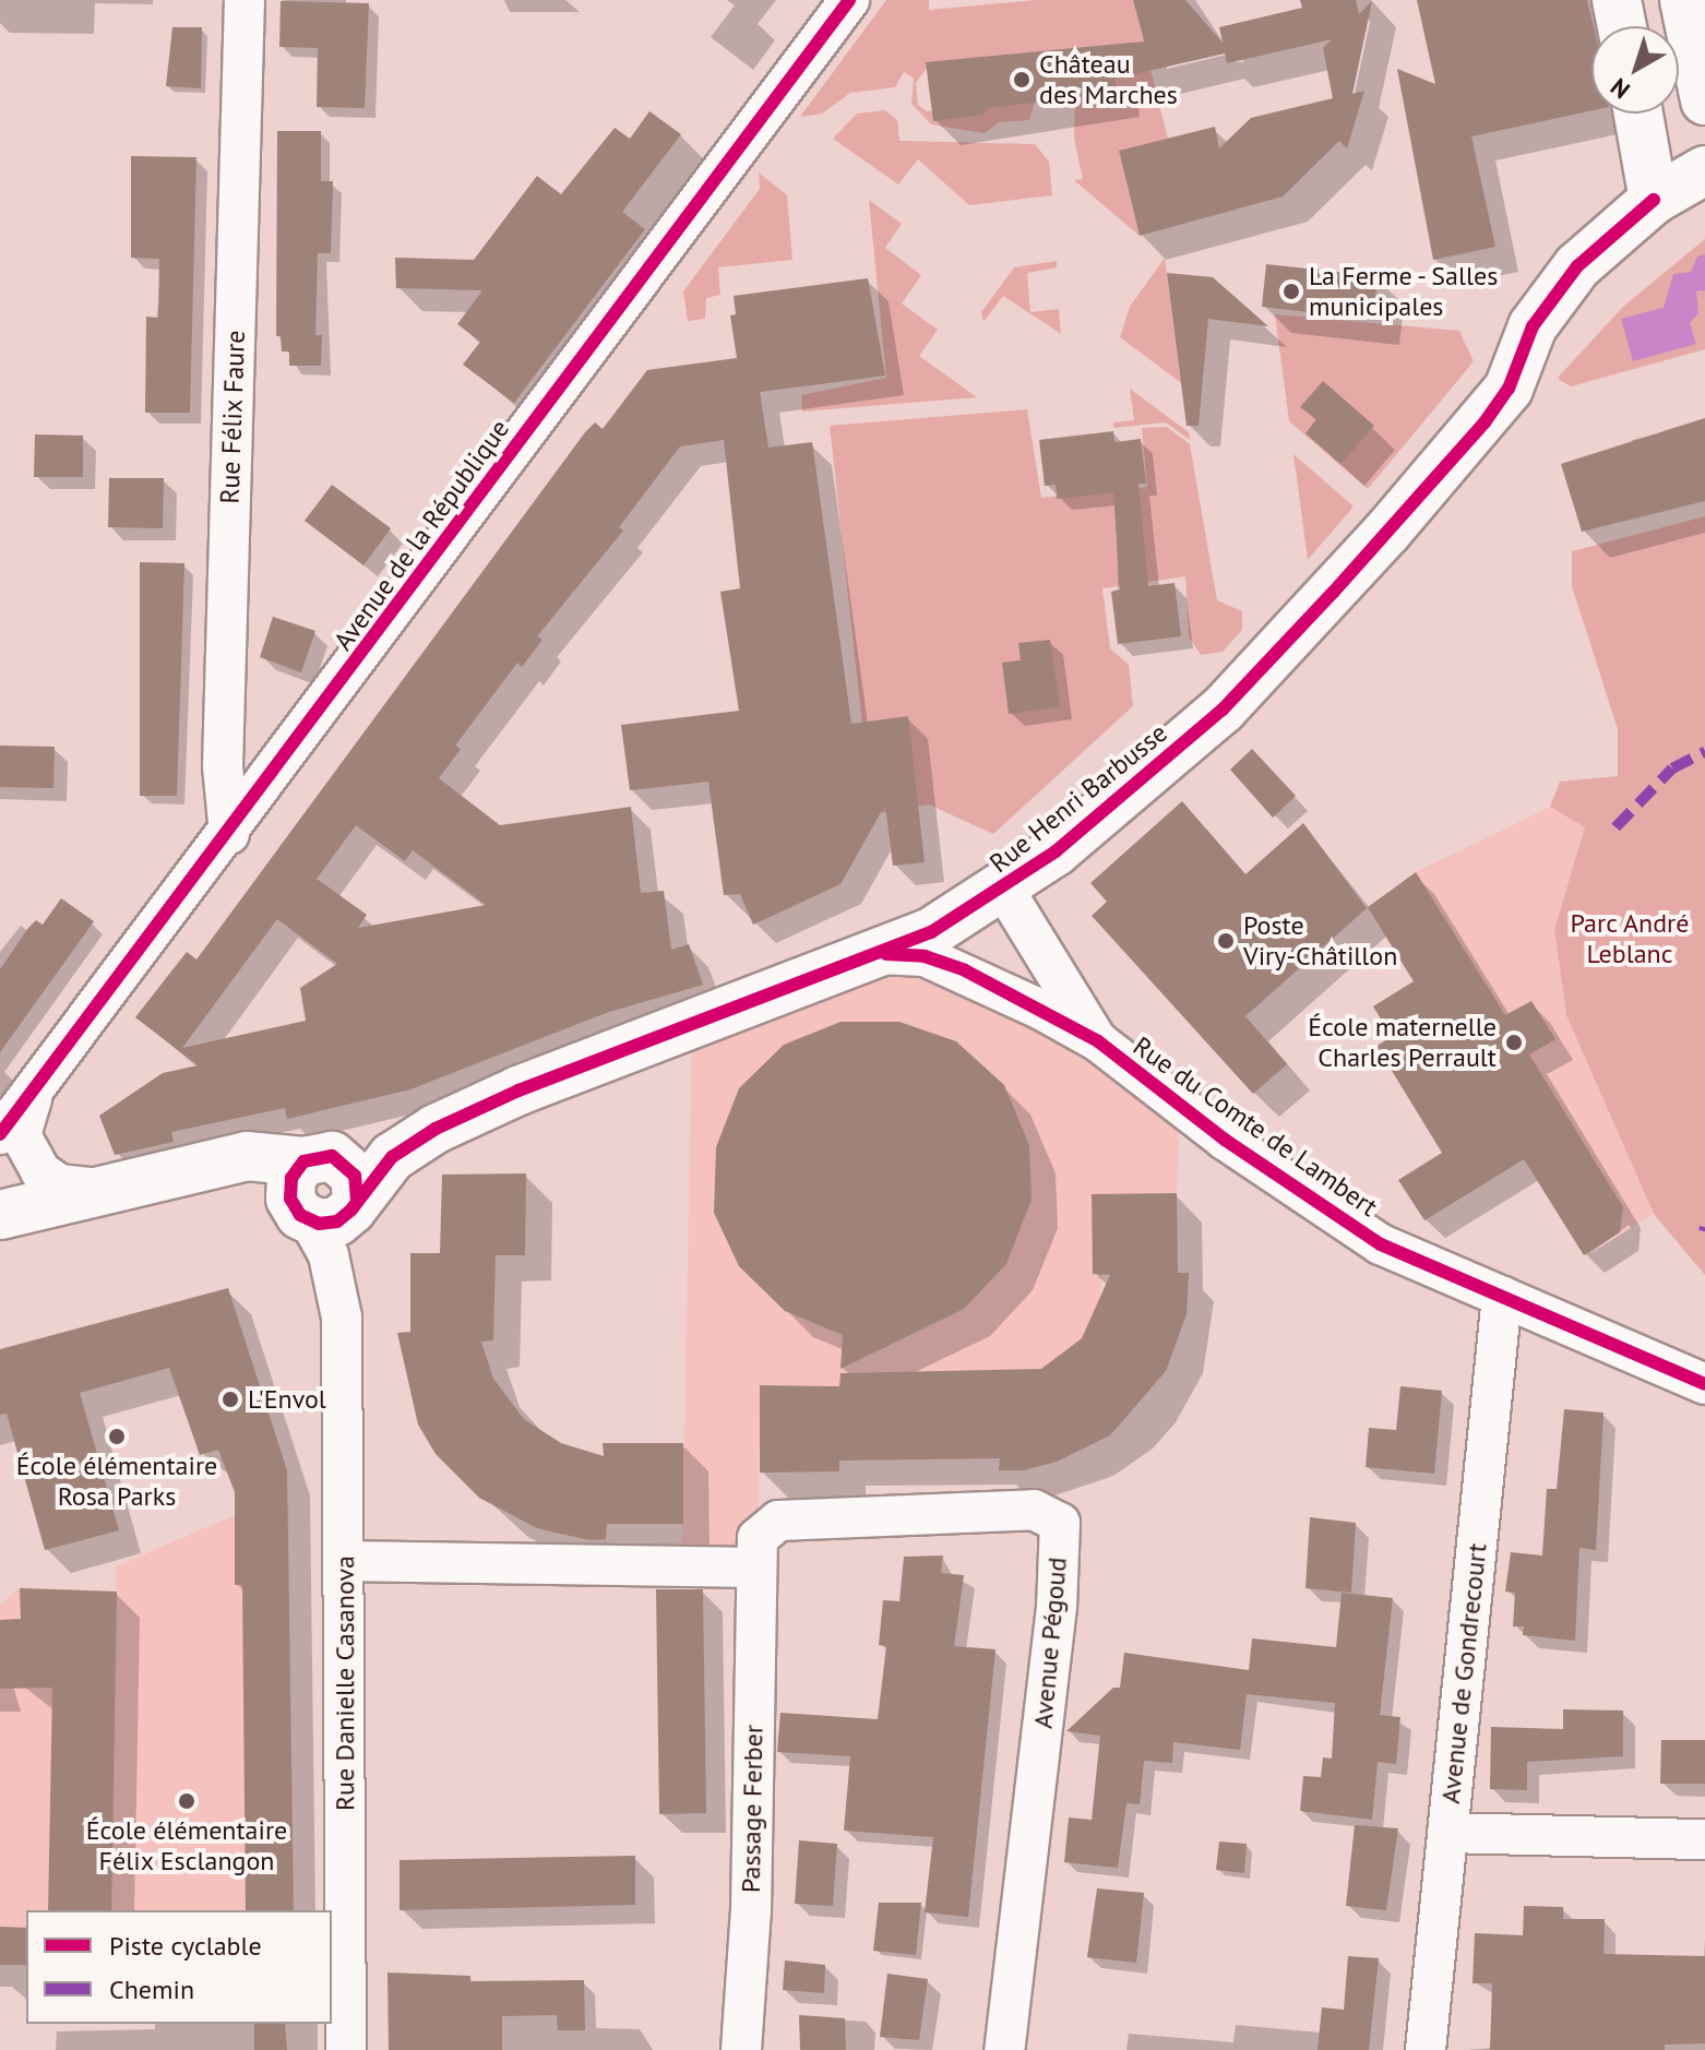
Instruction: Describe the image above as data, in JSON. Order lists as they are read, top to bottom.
{
  "streets": {
    "street": [
      "Rue Félix Faure",
      "Avenue de la République",
      "Rue Henri Barbusse",
      "Rue du Comte de Lambert",
      "Avenue Pégoud",
      "Avenue de Gondrecourt",
      "Rue Danielle Casanova",
      "Passage Ferber"
    ]
  },
  "crossings": [
    ["Rue Félix Faure", "Avenue de la République"],
    ["Rue Henri Barbusse", "Rue du Comte de Lambert"],
    ["Rue Henri Barbusse", "Rue Danielle Casanova"],
    ["Rue du Comte de Lambert", "Avenue de Gondrecourt"],
    ["Avenue Pégoud", "Passage Ferber"]
  ],
  "parks": ["Parc André Leblanc"],
  "places": [
    "Château des Marches",
    "La Ferme - Salles municipales",
    "Poste Viry-Châtillon",
    "École maternelle Charles Perrault",
    "L'Envol",
    "École élémentaire Rosa Parks",
    "École élémentaire Félix Esclangon"
  ],
  "legend": ["Piste cyclable", "Chemin"],
  "north": "bottom left"
}
